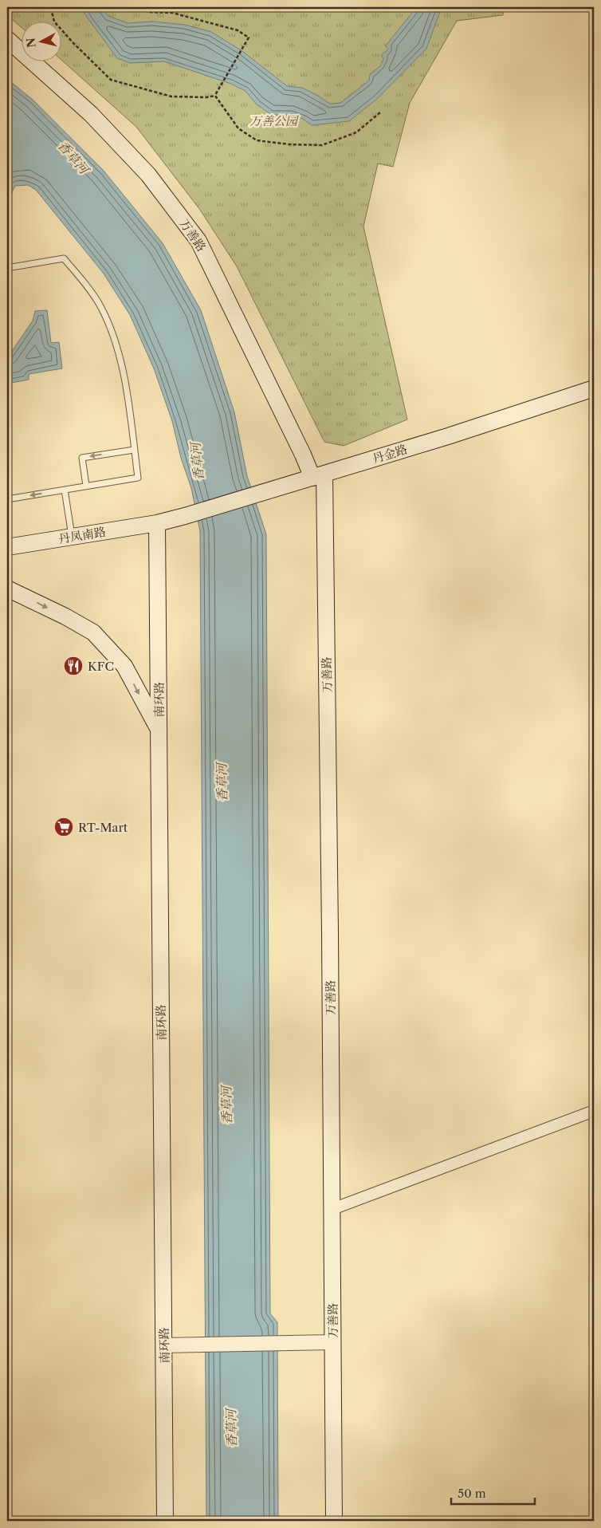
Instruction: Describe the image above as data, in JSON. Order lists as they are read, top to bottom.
{
  "streets": {
    "main road": [
      "万善路",
      "丹金路",
      "丹凤南路",
      "南环路"
    ]
  },
  "crossings": [
    ["万善路", "丹金路"],
    ["丹金路", "丹凤南路"],
    ["丹凤南路", "南环路"]
  ],
  "water": ["香草河"],
  "parks": ["万善公园"],
  "places": {
    "restaurant": ["KFC"],
    "supermarket": ["RT-Mart"]
  },
  "scale_bar": "50 m",
  "north": "left"
}
